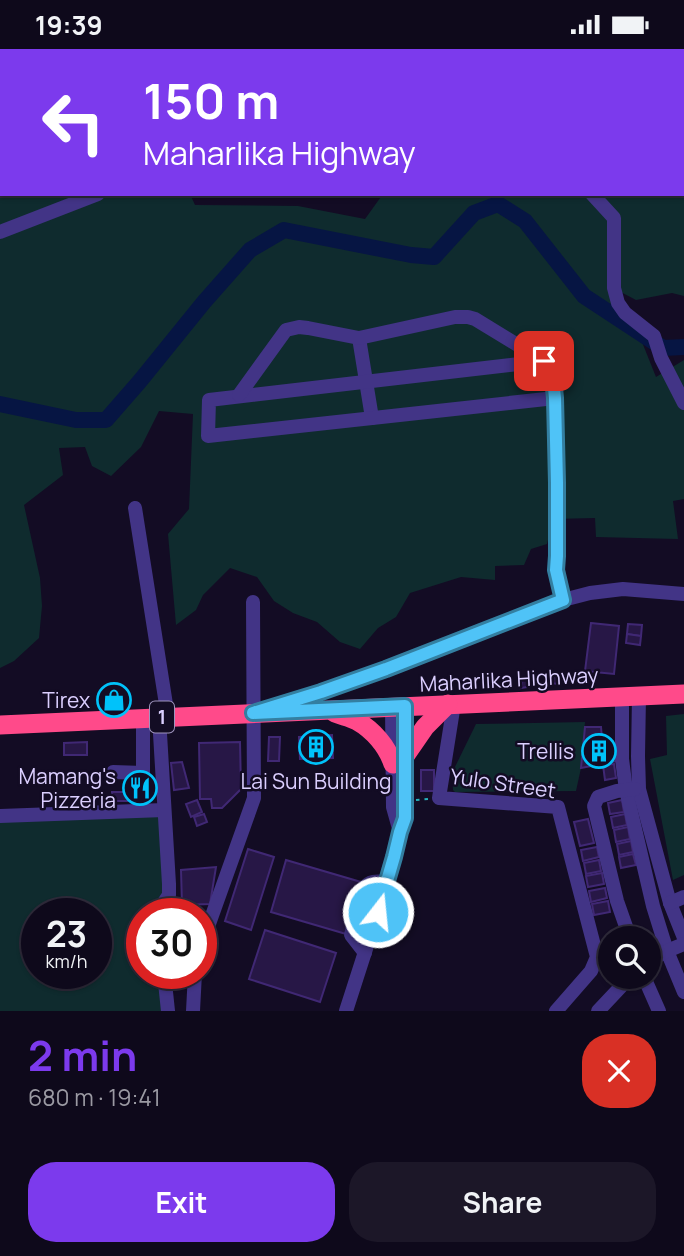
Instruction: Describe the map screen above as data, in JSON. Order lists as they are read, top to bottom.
{
  "streets": {
    "highway": ["Maharlika Highway", "1"],
    "street": ["Yulo Street"]
  },
  "crossings": [
    ["Maharlika Highway", "Yulo Street"]
  ],
  "places": {
    "shop": ["Tirex"],
    "building": ["Lai Sun Building", "Trellis"],
    "restaurant": ["Mamang's Pizzeria"]
  },
  "page": {
    "status": "19:39",
    "turn": ["150 m", "Maharlika Highway"],
    "speed": "23 km/h",
    "limit": "30",
    "heading": ["2 min", "680 m · 19:41"],
    "buttons": ["Exit", "Share"]
  }
}
